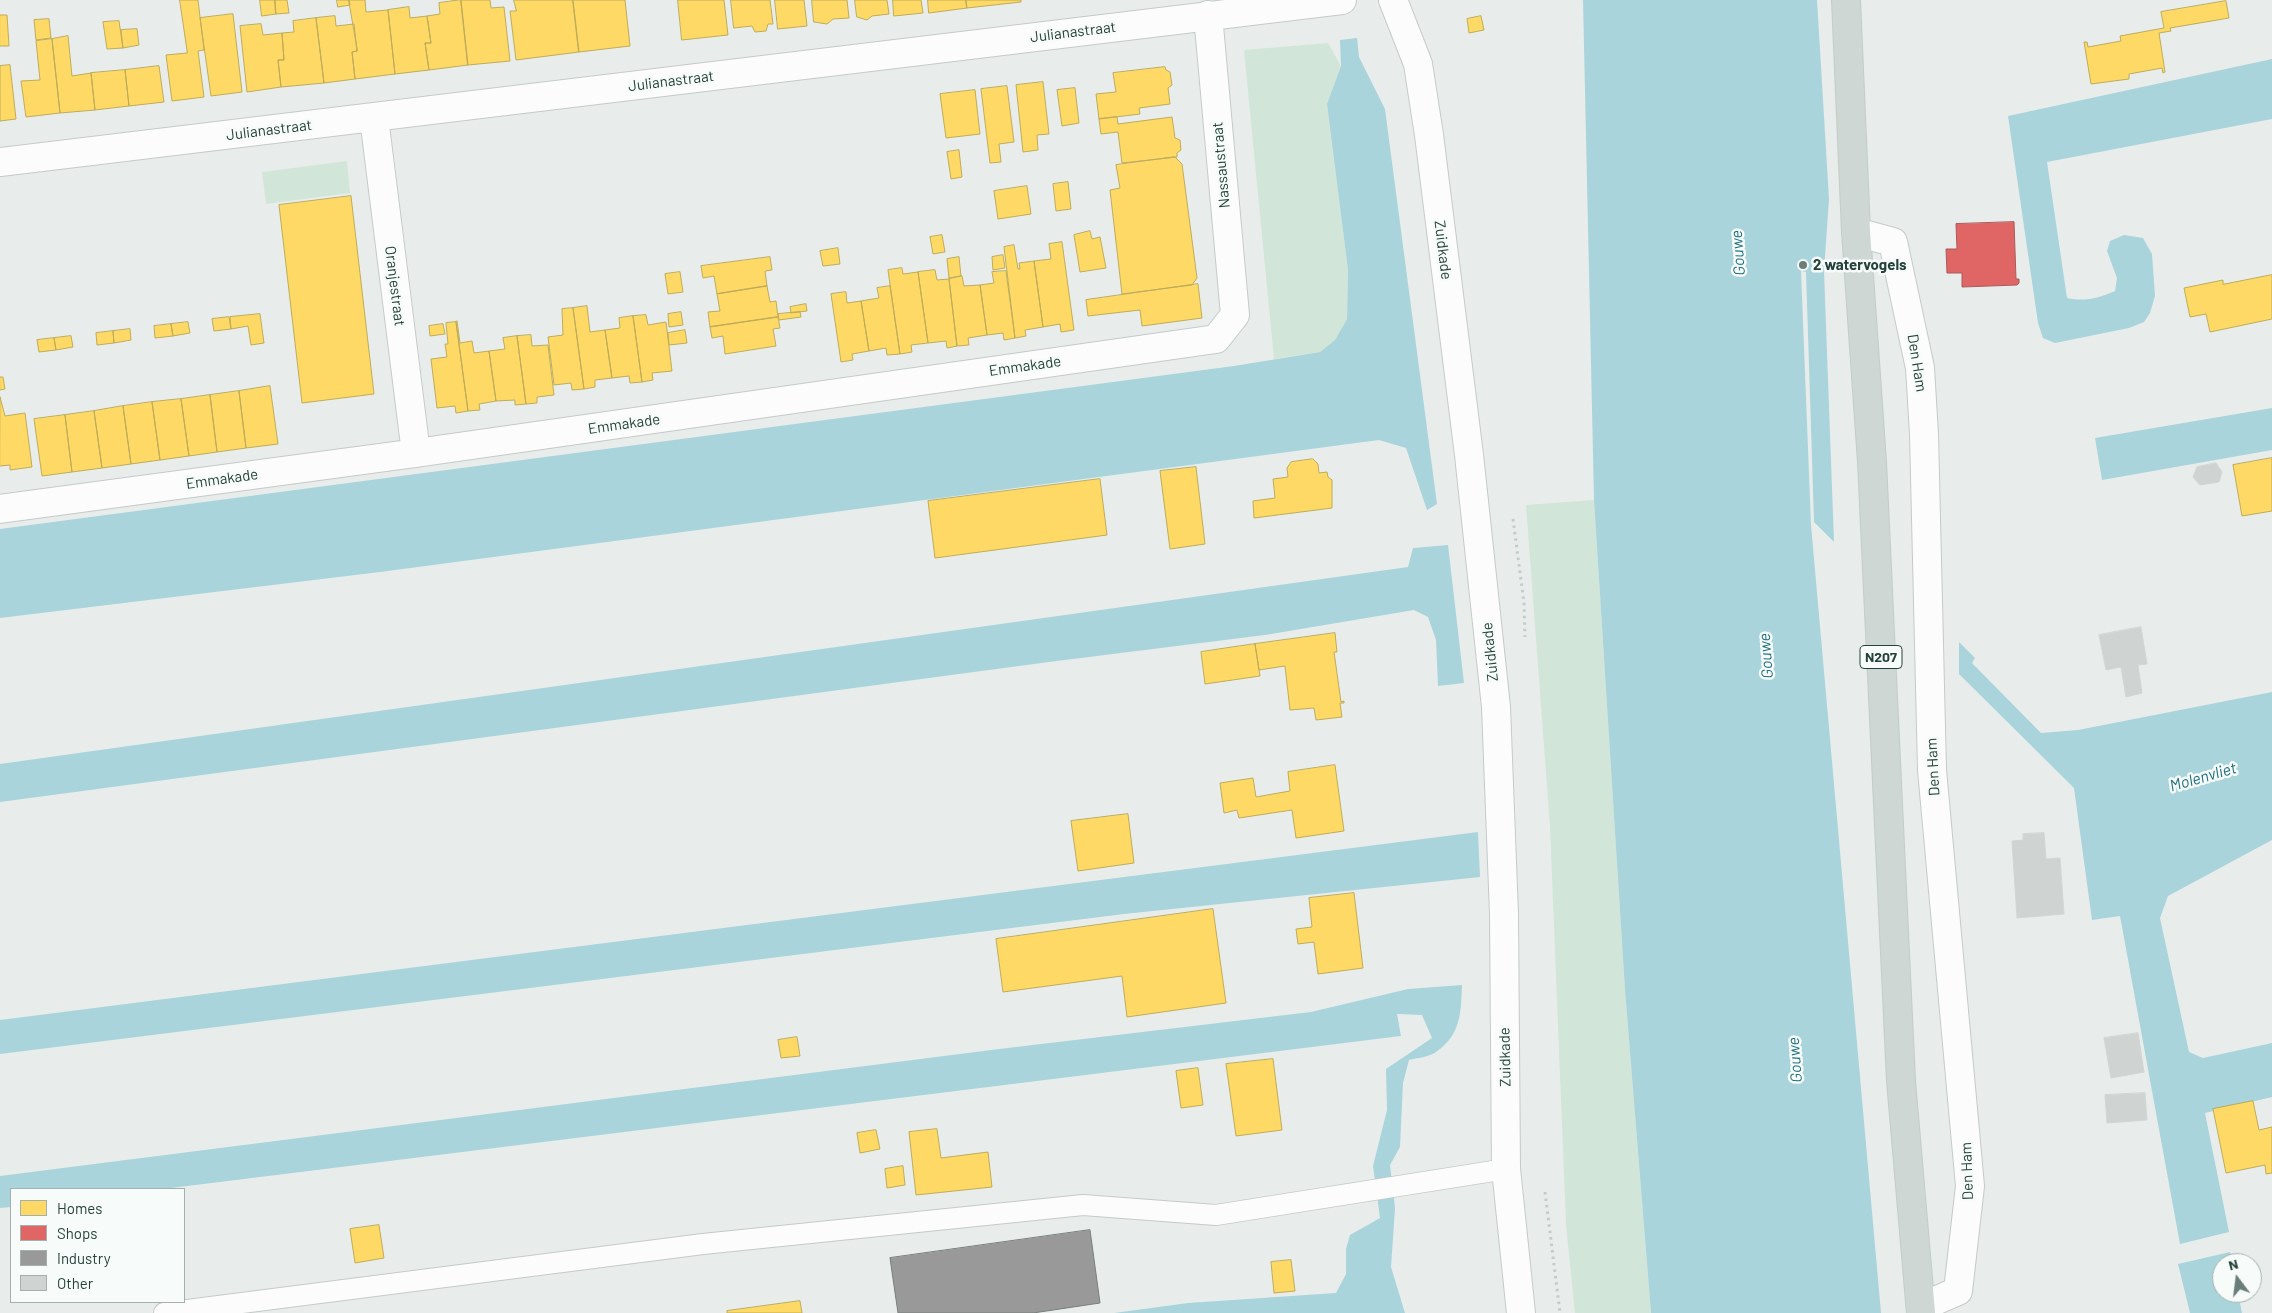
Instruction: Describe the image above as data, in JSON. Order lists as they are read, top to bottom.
{
  "streets": {
    "main road": ["Den Ham", "N207"],
    "street": [
      "Julianastraat",
      "Nassaustraat",
      "Zuidkade",
      "Oranjestraat",
      "Emmakade"
    ]
  },
  "crossings": [
    ["Julianastraat", "Nassaustraat"],
    ["Julianastraat", "Oranjestraat"],
    ["Nassaustraat", "Emmakade"],
    ["Oranjestraat", "Emmakade"]
  ],
  "water": ["Gouwe", "Molenvliet"],
  "places": ["2 watervogels"],
  "legend": [
    "Homes",
    "Shops",
    "Industry",
    "Other"
  ],
  "north": "top"
}
